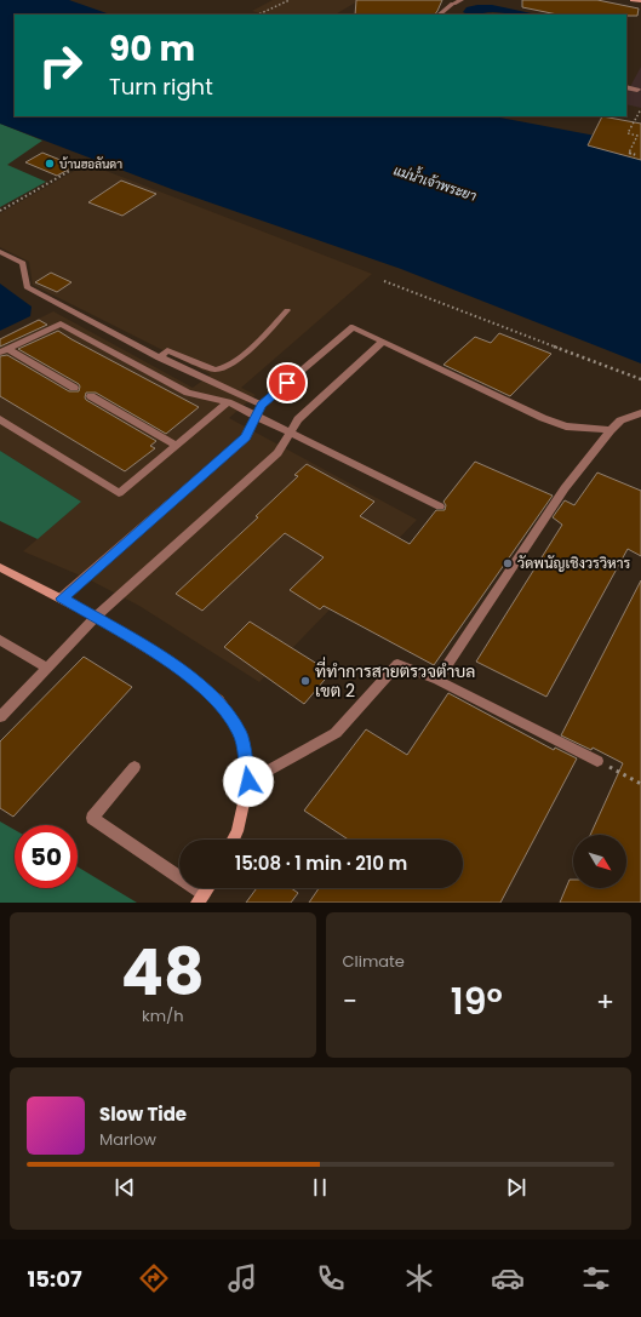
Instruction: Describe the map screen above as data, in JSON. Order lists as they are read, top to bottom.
{
  "water": ["แม่น้ำเจ้าพระยา"],
  "places": ["บ้านฮอลันดา", "วัดพนัญเชิงวรวิหาร", "ที่ทำการสายตรวจตำบล เขต 2"],
  "north": "bottom right",
  "page": {
    "turn": ["90 m", "Turn right"],
    "limit": "50",
    "trip": "15:08 · 1 min · 210 m",
    "tile": [
      ["48", "km/h"],
      "Climate"
    ],
    "heat": ["−", "19°", "+"],
    "song": ["Slow Tide", "Marlow"],
    "tabs": "15:07"
  }
}
